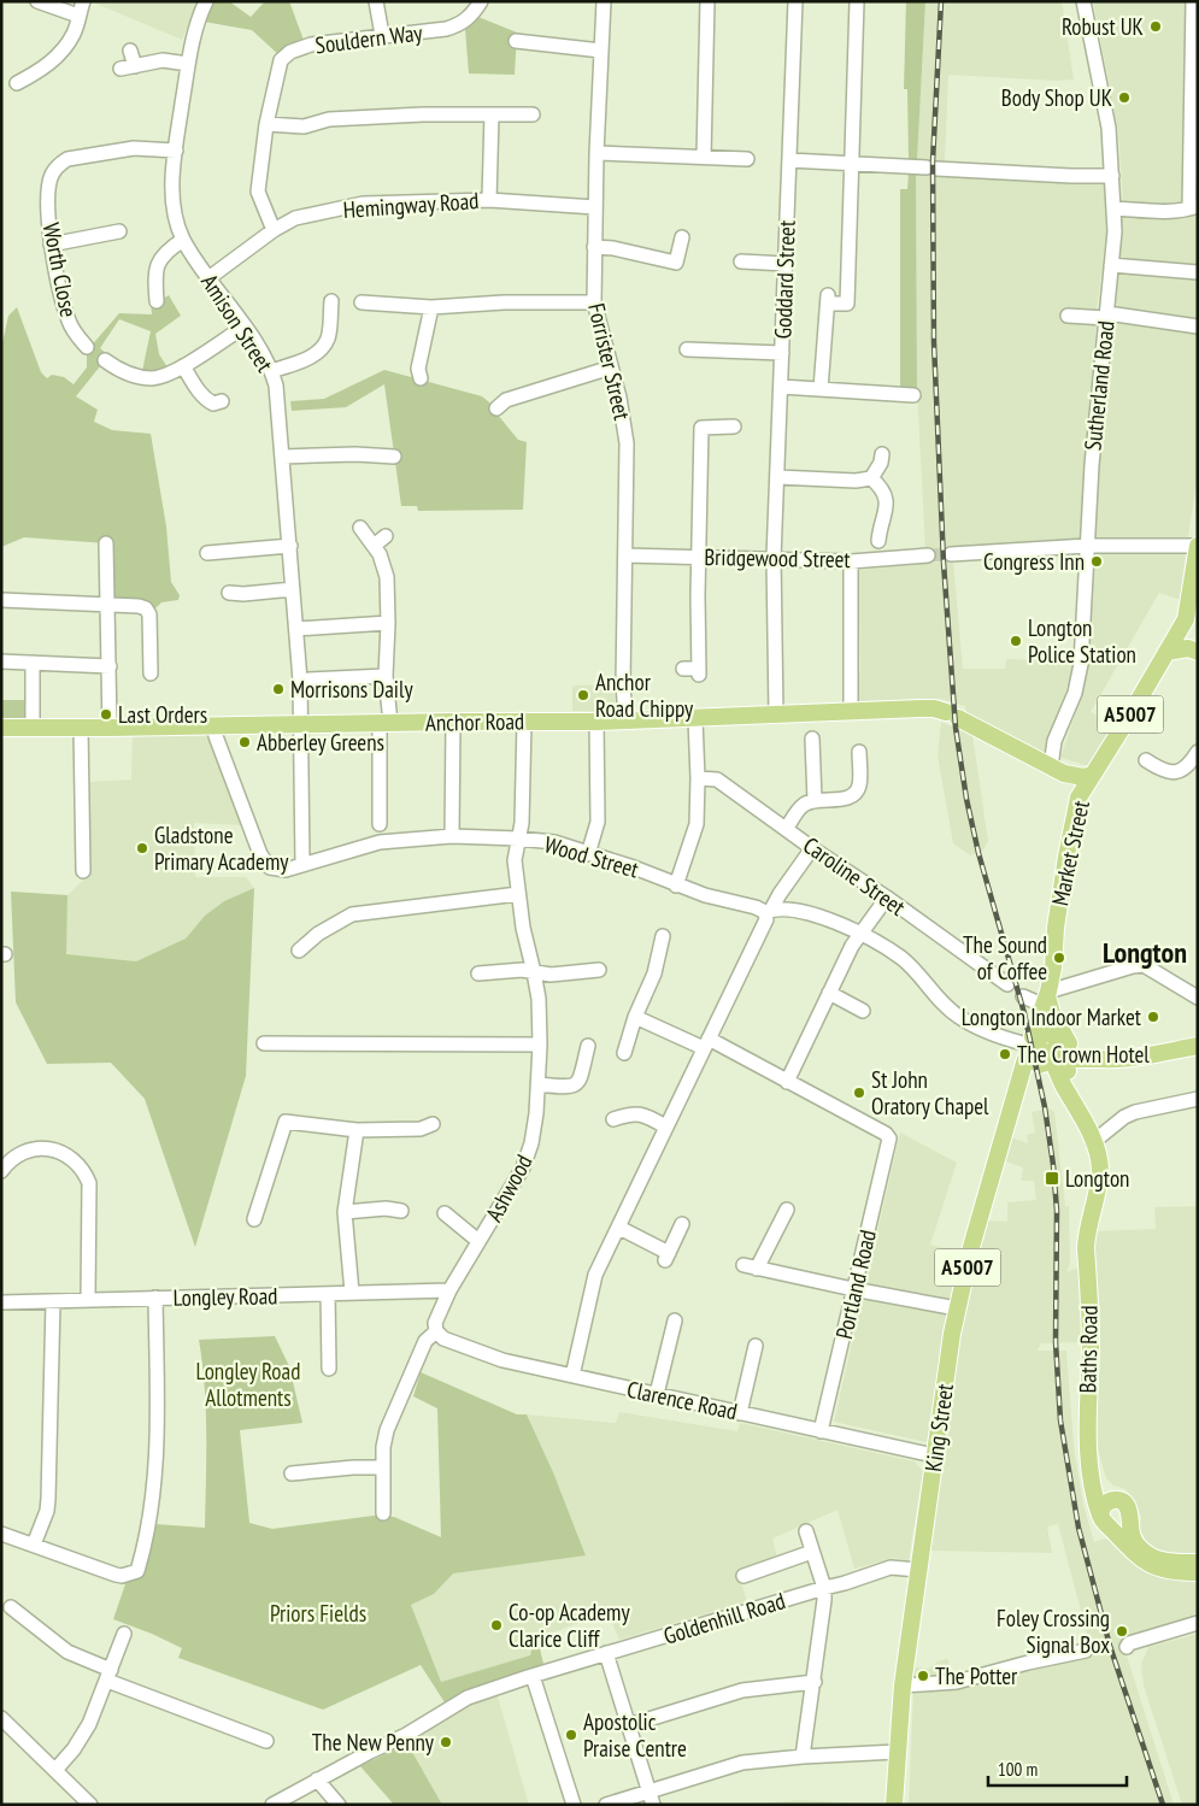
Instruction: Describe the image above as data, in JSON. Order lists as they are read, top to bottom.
{
  "streets": {
    "main road": [
      "A5007",
      "Anchor Road",
      "Market Street",
      "Baths Road",
      "King Street"
    ],
    "street": [
      "Souldern Way",
      "Hemingway Road",
      "Worth Close",
      "Goddard Street",
      "Amison Street",
      "Forrister Street",
      "Sutherland Road",
      "Bridgewood Street",
      "Wood Street",
      "Caroline Street",
      "Ashwood",
      "Portland Road",
      "Longley Road",
      "Clarence Road",
      "Goldenhill Road"
    ]
  },
  "crossings": [
    ["Souldern Way", "Hemingway Road"],
    ["Hemingway Road", "Amison Street"],
    ["Hemingway Road", "Forrister Street"],
    ["Worth Close", "Amison Street"],
    ["Goddard Street", "Bridgewood Street"],
    ["Goddard Street", "Anchor Road"],
    ["Amison Street", "Anchor Road"],
    ["Amison Street", "Wood Street"],
    ["Forrister Street", "Bridgewood Street"],
    ["Forrister Street", "Anchor Road"],
    ["Sutherland Road", "Anchor Road"],
    ["A5007", "Market Street"],
    ["A5007", "Wood Street"],
    ["A5007", "Baths Road"],
    ["A5007", "King Street"],
    ["Anchor Road", "Market Street"],
    ["Anchor Road", "Wood Street"],
    ["Anchor Road", "Ashwood"],
    ["Wood Street", "Ashwood"],
    ["Wood Street", "Baths Road"],
    ["Wood Street", "King Street"],
    ["Ashwood", "Longley Road"],
    ["Ashwood", "Clarence Road"],
    ["Portland Road", "Clarence Road"],
    ["Baths Road", "King Street"],
    ["Clarence Road", "King Street"],
    ["King Street", "Goldenhill Road"]
  ],
  "districts": ["Longton"],
  "parks": ["Longley Road Allotments", "Priors Fields"],
  "places": {
    "other": [
      "Robust UK",
      "Body Shop UK",
      "Congress Inn",
      "Longton Police Station",
      "Morrisons Daily",
      "Anchor Road Chippy",
      "Last Orders",
      "Abberley Greens",
      "Gladstone Primary Academy",
      "The Sound of Coffee",
      "Longton Indoor Market",
      "The Crown Hotel",
      "St John Oratory Chapel",
      "Co-op Academy Clarice Cliff",
      "Foley Crossing Signal Box",
      "The Potter",
      "Apostolic Praise Centre",
      "The New Penny"
    ],
    "transit": ["Longton"]
  },
  "scale_bar": "100 m"
}
